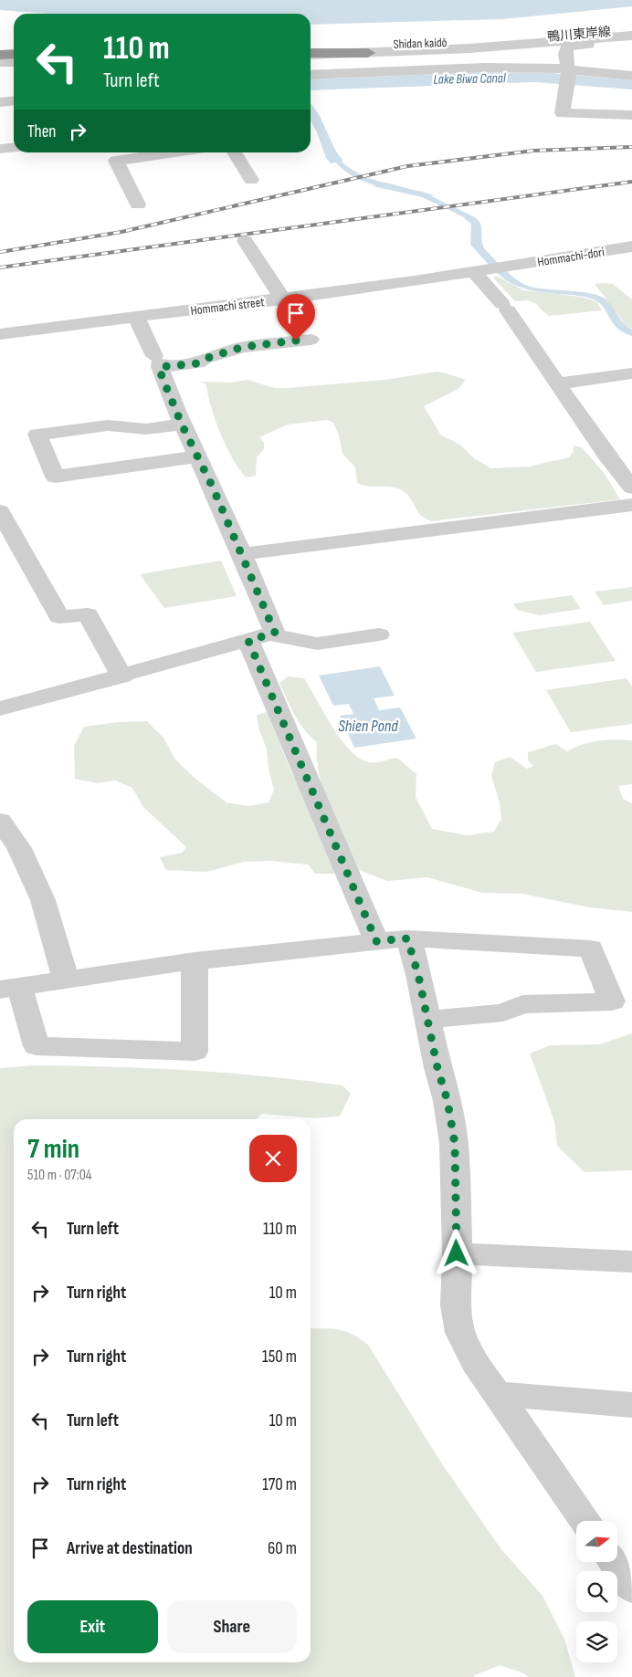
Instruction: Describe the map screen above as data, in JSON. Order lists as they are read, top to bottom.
{
  "streets": {
    "street": [
      "鴨川東岸線",
      "Shidan kaidō",
      "Hommachi-dori",
      "Hommachi street"
    ]
  },
  "crossings": [
    ["鴨川東岸線", "Shidan kaidō"],
    ["Hommachi-dori", "Hommachi street"]
  ],
  "water": ["Lake Biwa Canal", "Shien Pond"],
  "north": "right",
  "page": {
    "turn": ["110 m", "Turn left"],
    "then": "Then",
    "heading": ["7 min", "510 m · 07:04"],
    "list": [
      {
        "name": "Turn left",
        "value": "110 m"
      },
      {
        "name": "Turn right",
        "value": "10 m"
      },
      {
        "name": "Turn right",
        "value": "150 m"
      },
      {
        "name": "Turn left",
        "value": "10 m"
      },
      {
        "name": "Turn right",
        "value": "170 m"
      },
      {
        "name": "Arrive at destination",
        "value": "60 m"
      }
    ],
    "buttons": ["Exit", "Share"]
  }
}
